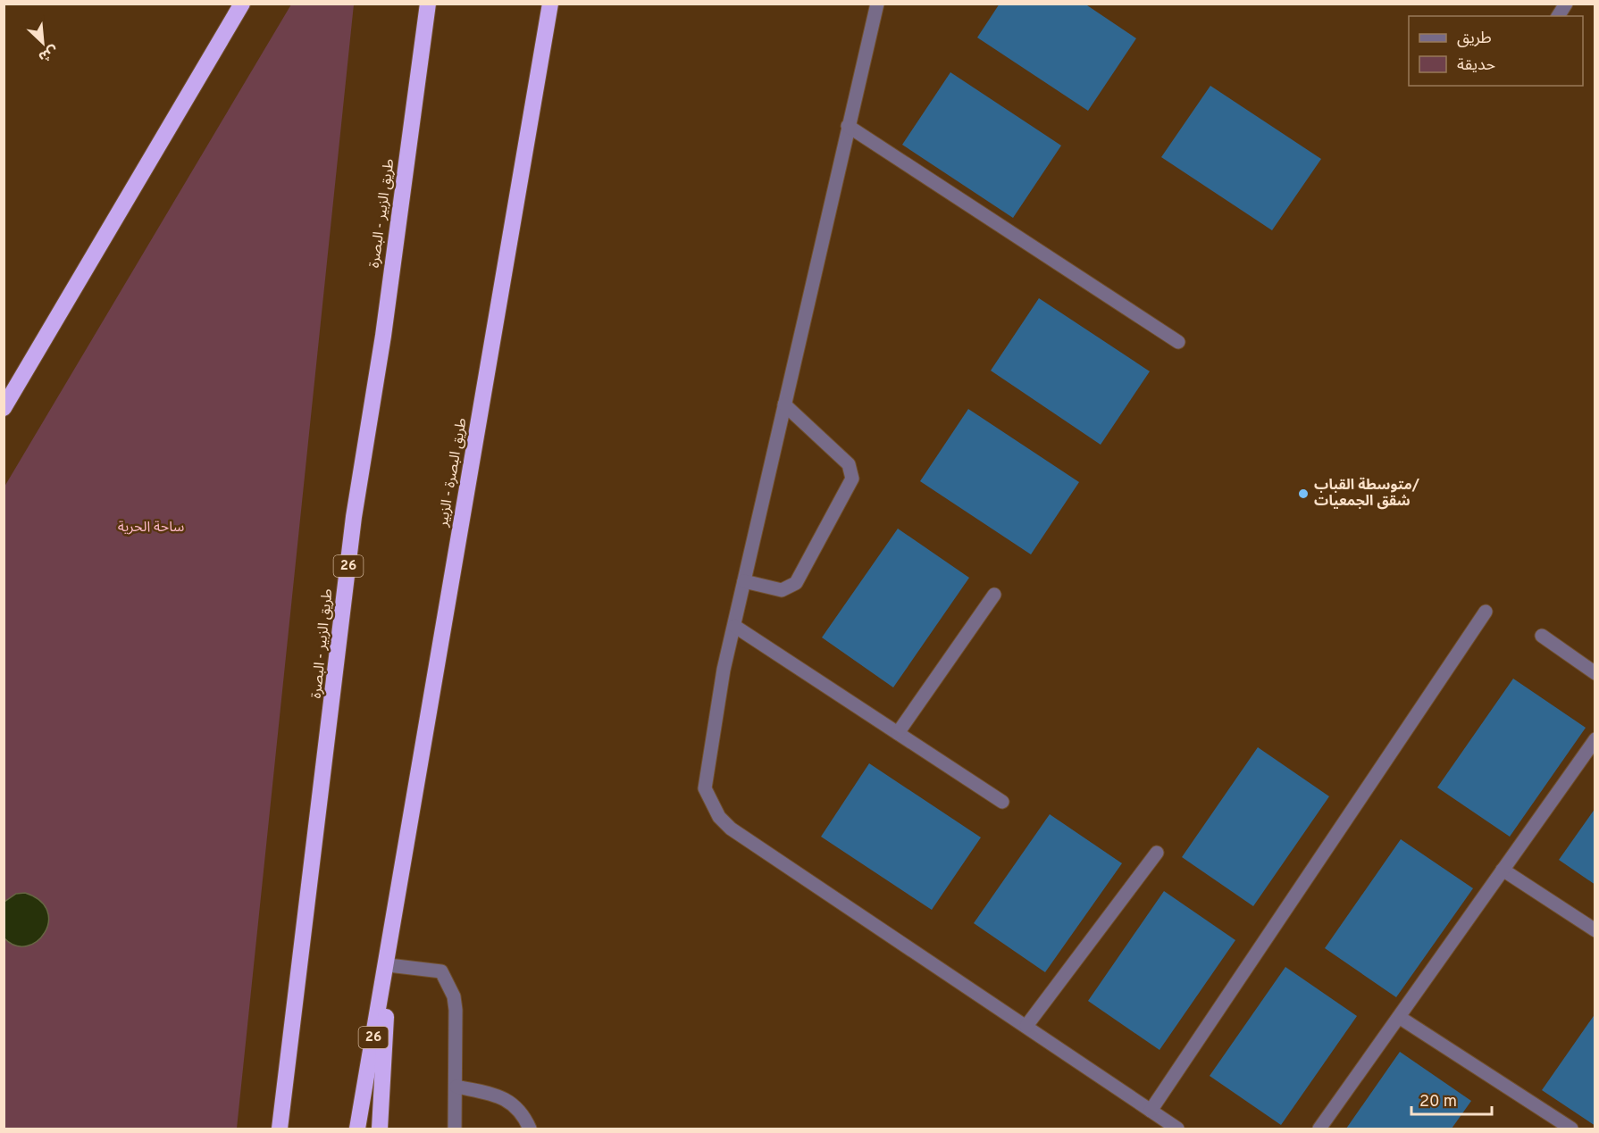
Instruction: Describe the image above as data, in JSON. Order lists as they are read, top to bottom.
{
  "streets": {
    "highway": ["طريق الزبير - البصرة", "طريق البصرة - الزبير", "26"]
  },
  "crossings": [
    ["طريق البصرة - الزبير", "26"]
  ],
  "parks": ["ساحة الحرية"],
  "places": ["متوسطة القباب/ شقق الجمعيات"],
  "legend": ["طريق", "حديقة"],
  "scale_bar": "20 m",
  "north": "bottom right"
}
